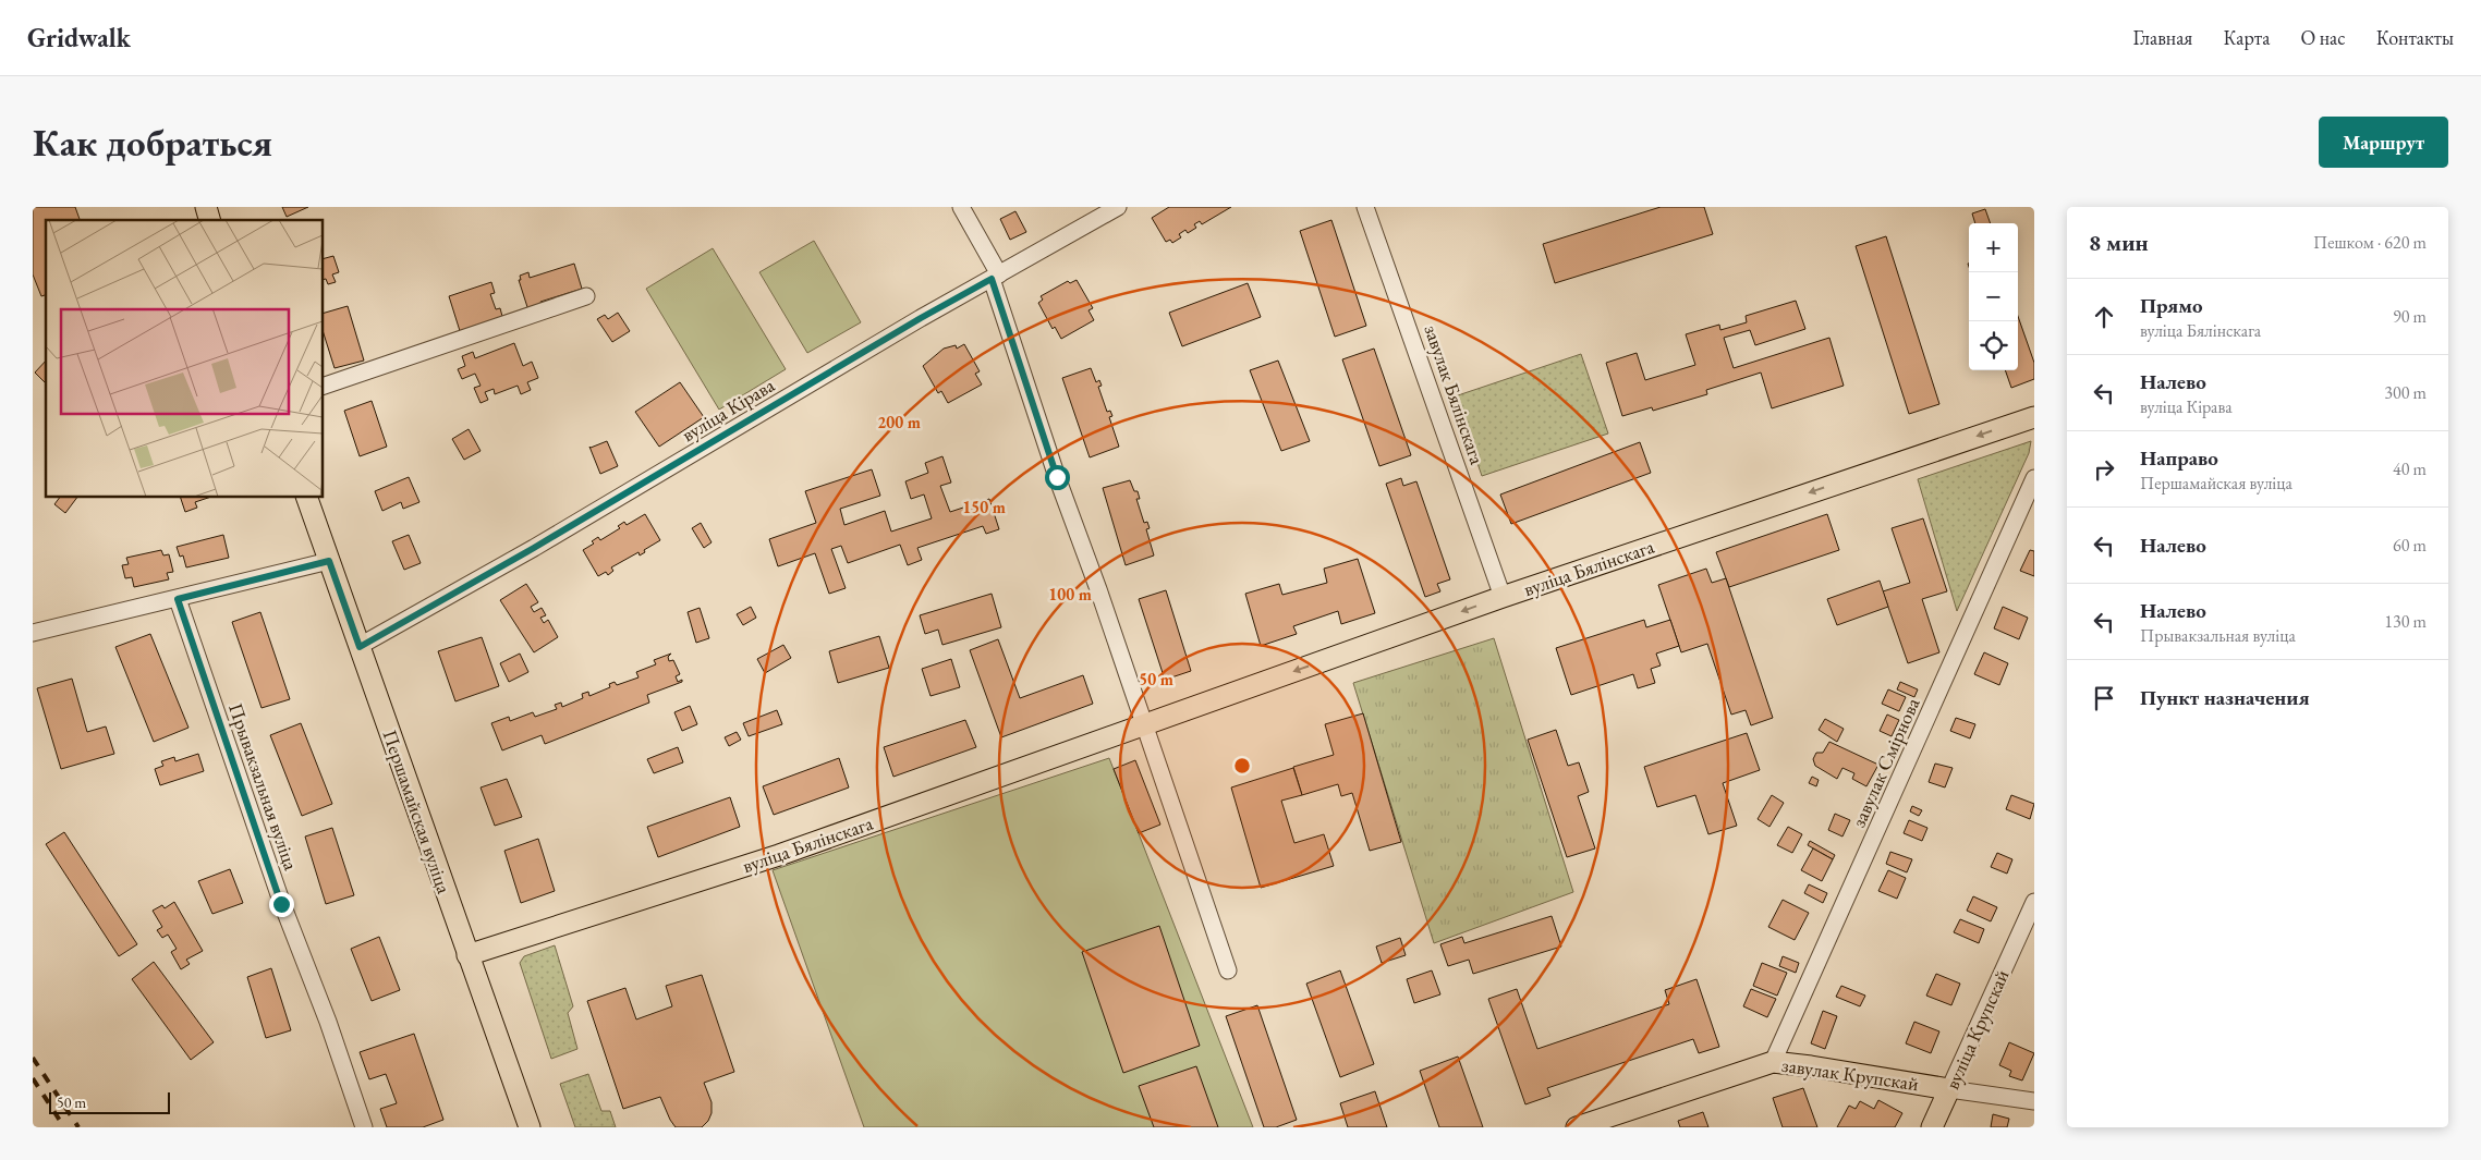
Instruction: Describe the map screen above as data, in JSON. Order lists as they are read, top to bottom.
{
  "streets": {
    "main road": [
      "вуліца Бялінскага",
      "Першамайская вуліца",
      "вуліца Крупскай",
      "завулак Крупскай"
    ],
    "street": [
      "завулак Бялінскага",
      "вуліца Кірава",
      "завулак Смірнова",
      "Прывакзальная вуліца"
    ]
  },
  "crossings": [
    ["завулак Бялінскага", "вуліца Бялінскага"],
    ["вуліца Кірава", "Першамайская вуліца"],
    ["вуліца Бялінскага", "Першамайская вуліца"],
    ["завулак Смірнова", "завулак Крупскай"],
    ["вуліца Крупскай", "завулак Крупскай"]
  ],
  "one_way": ["вуліца Бялінскага"],
  "scale_bar": "50 m",
  "page": {
    "header": "Gridwalk",
    "nav": [
      "Главная",
      "Карта",
      "О нас",
      "Контакты"
    ],
    "buttons": "Маршрут",
    "title": "Как добраться",
    "heading": ["8 мин", "Пешком · 620 m"],
    "map_buttons": ["+", "−"],
    "list": [
      ["Прямо", "вуліца Бялінскага", "90 m"],
      ["Налево", "вуліца Кірава", "300 m"],
      ["Направо", "Першамайская вуліца", "40 m"],
      ["Налево", "60 m"],
      ["Налево", "Прывакзальная вуліца", "130 m"],
      "Пункт назначения"
    ],
    "scale": "50 m"
  },
  "rings": [
    "200 m",
    "150 m",
    "100 m",
    "50 m"
  ]
}
